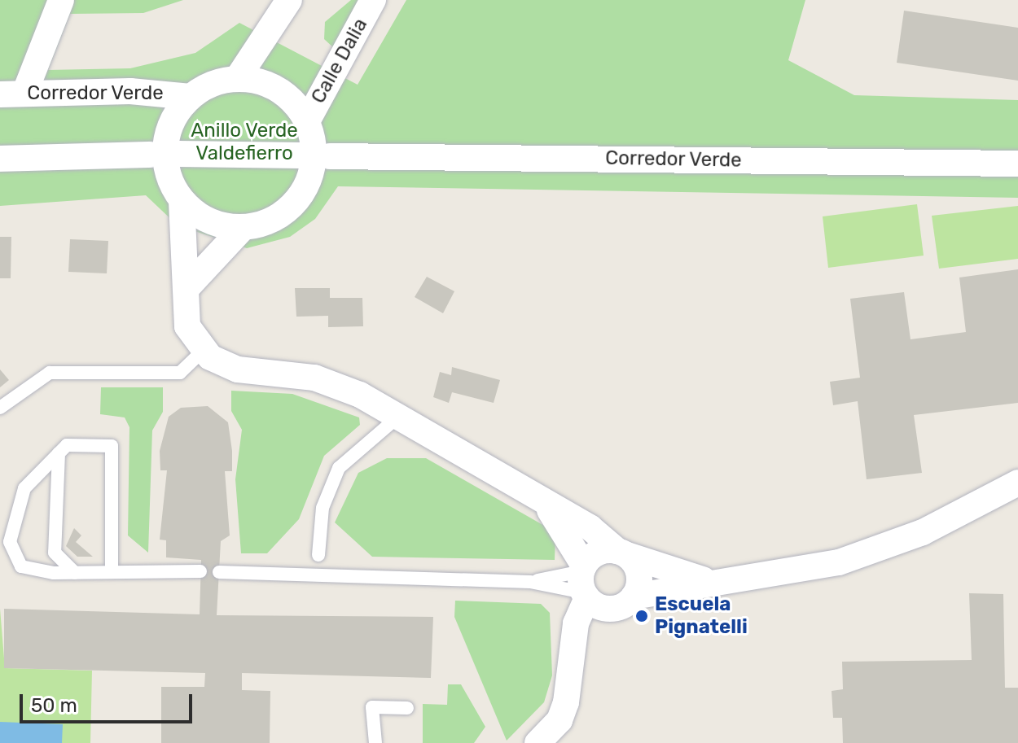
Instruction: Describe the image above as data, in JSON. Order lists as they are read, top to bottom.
{
  "streets": {
    "street": ["Calle Dalia", "Corredor Verde"]
  },
  "crossings": [
    ["Calle Dalia", "Corredor Verde"]
  ],
  "parks": ["Anillo Verde Valdefierro"],
  "places": ["Escuela Pignatelli"],
  "scale_bar": "50 m"
}
